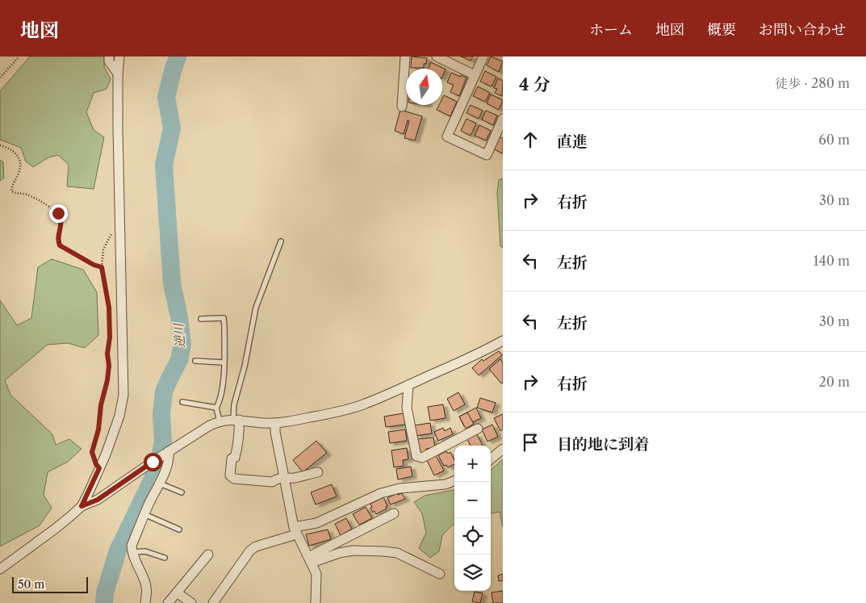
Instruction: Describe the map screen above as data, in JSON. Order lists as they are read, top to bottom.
{
  "water": ["逆川"],
  "scale_bar": "50 m",
  "north": "top",
  "page": {
    "header": "地図",
    "nav": [
      "ホーム",
      "地図",
      "概要",
      "お問い合わせ"
    ],
    "heading": ["4 分", "徒歩 · 280 m"],
    "list": [
      ["直進", "60 m"],
      ["右折", "30 m"],
      ["左折", "140 m"],
      ["左折", "30 m"],
      ["右折", "20 m"],
      "目的地に到着"
    ],
    "map_buttons": ["+", "−"],
    "scale": "50 m"
  }
}
